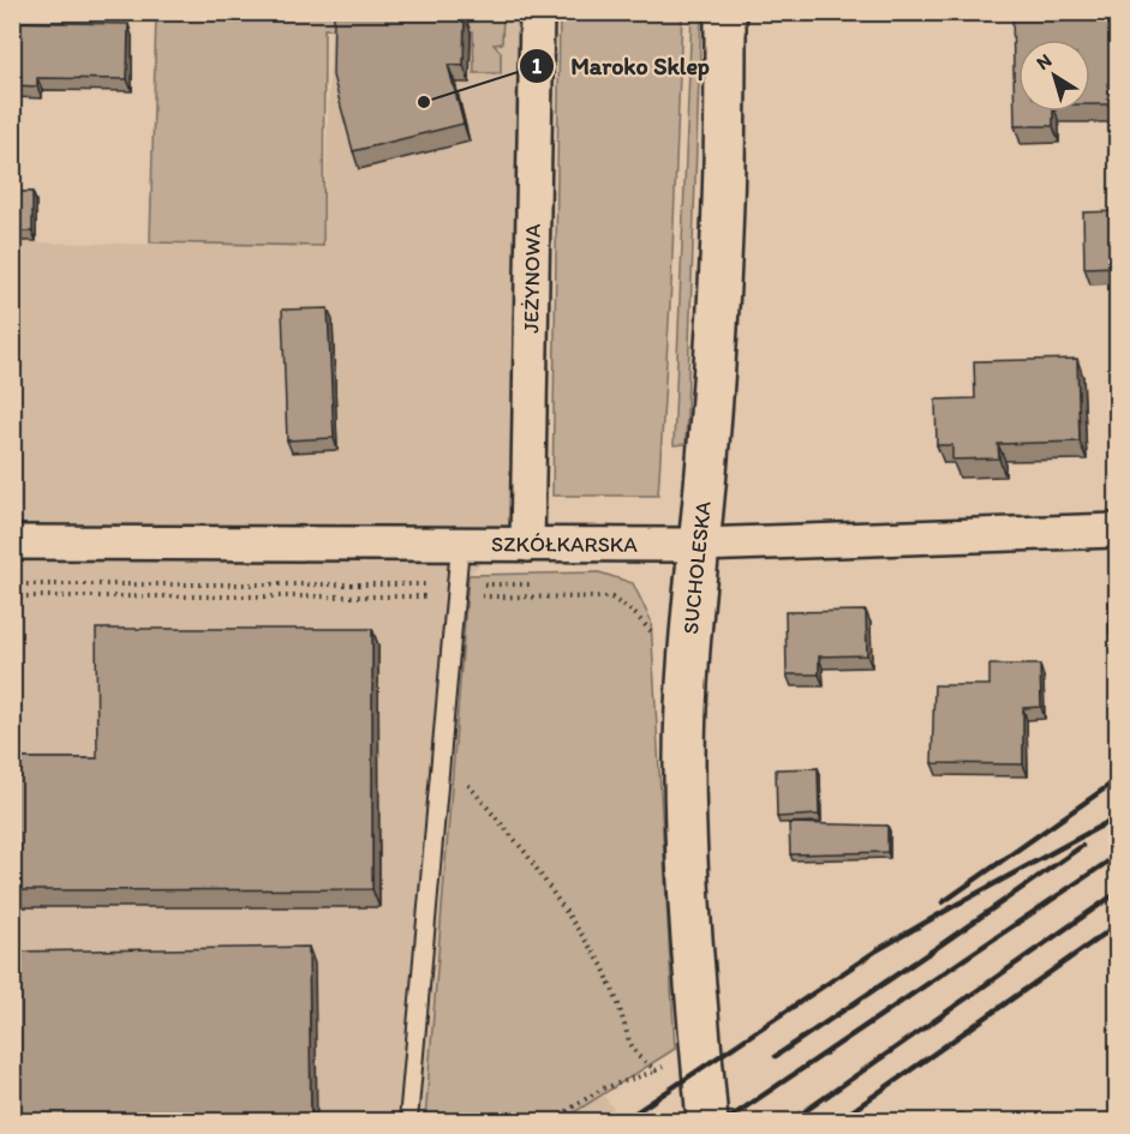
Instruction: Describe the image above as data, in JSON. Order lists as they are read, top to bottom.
{
  "streets": {
    "street": ["JEŻYNOWA", "SZKÓŁKARSKA", "SUCHOLESKA"]
  },
  "crossings": [
    ["JEŻYNOWA", "SZKÓŁKARSKA"],
    ["SZKÓŁKARSKA", "SUCHOLESKA"]
  ],
  "places": ["Maroko Sklep"],
  "north": "top left"
}
